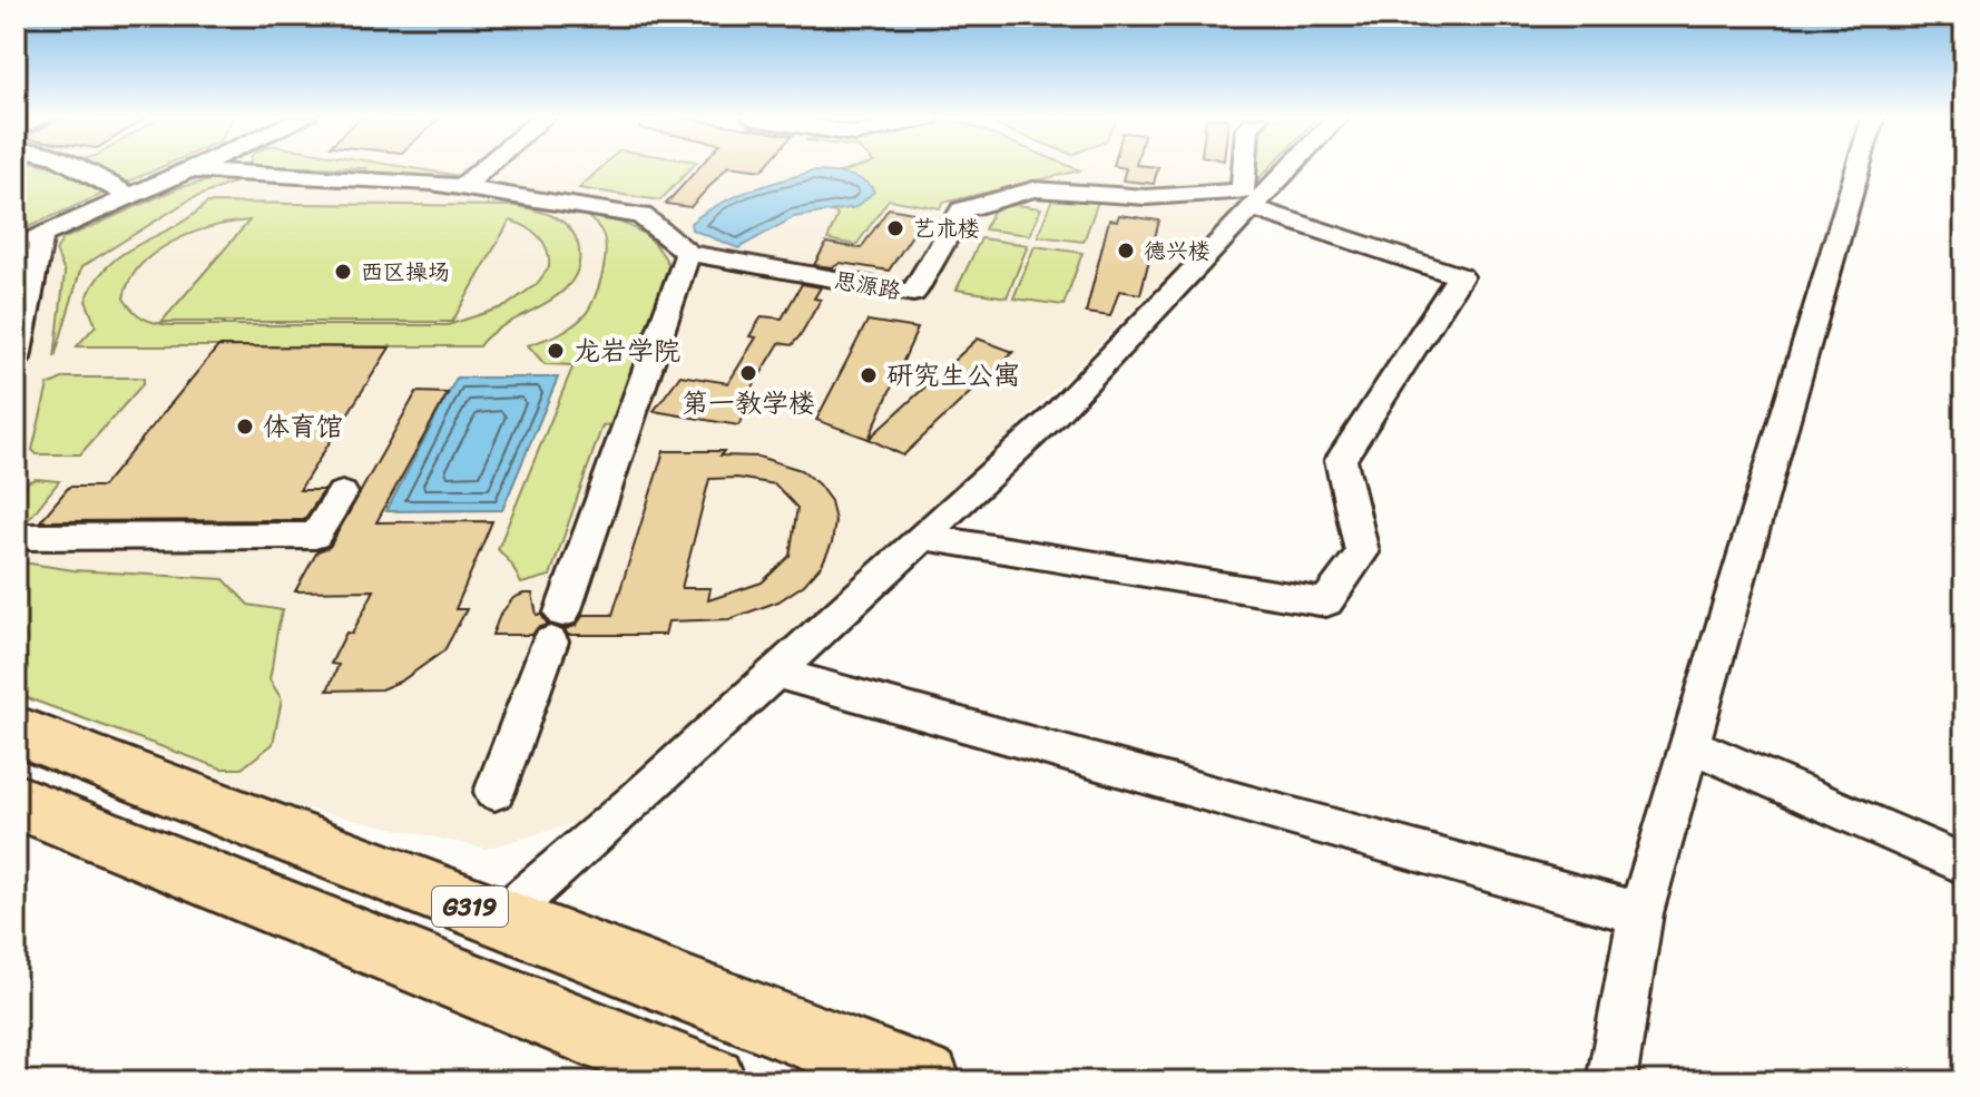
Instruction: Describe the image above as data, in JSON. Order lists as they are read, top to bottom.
{
  "streets": {
    "highway": ["G319"],
    "street": ["思源路"]
  },
  "places": [
    "艺术楼",
    "德兴楼",
    "西区操场",
    "龙岩学院",
    "第一教学楼",
    "研究生公寓",
    "体育馆"
  ]
}
